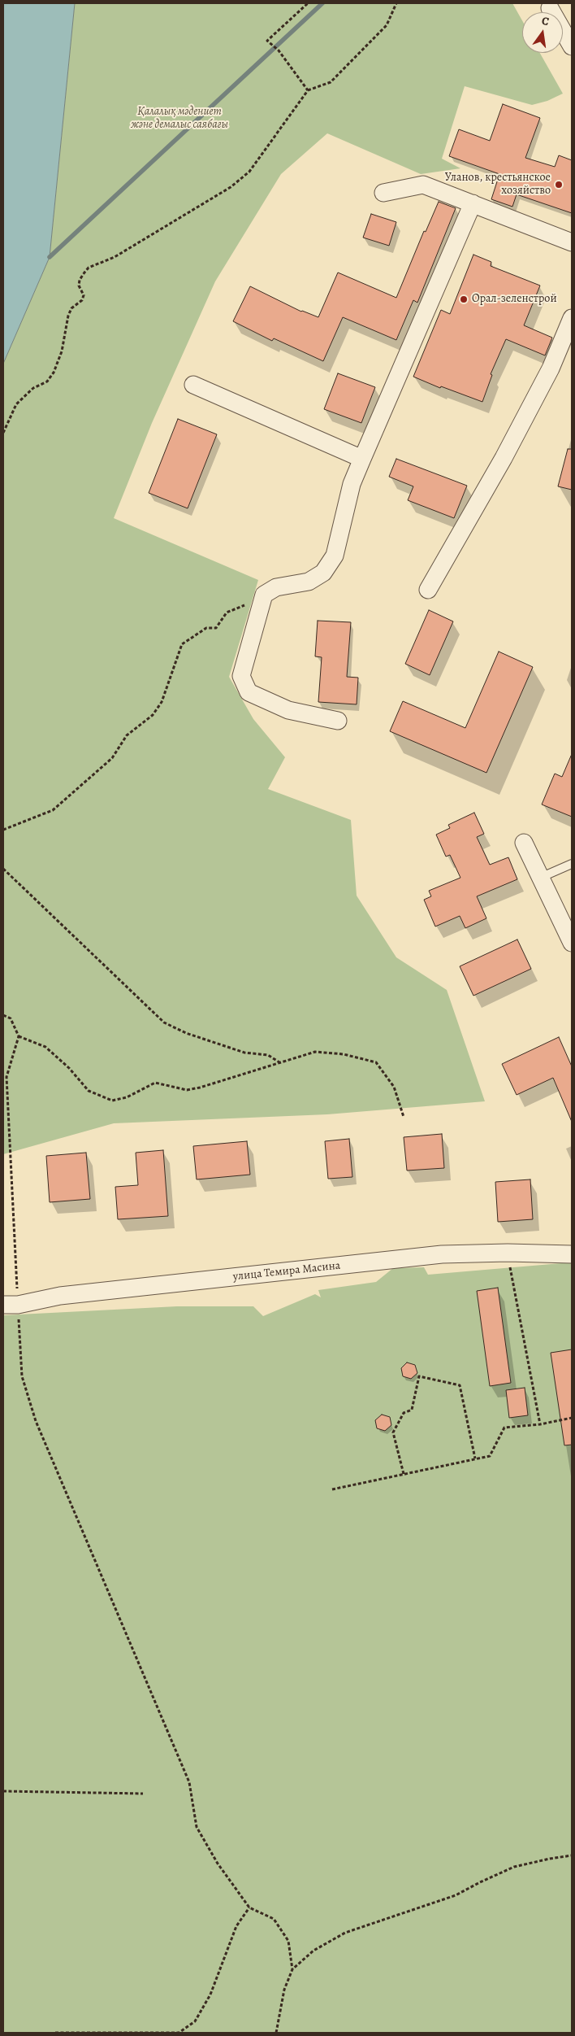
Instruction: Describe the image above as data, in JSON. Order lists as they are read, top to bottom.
{
  "streets": {
    "street": ["улица Темира Масина"]
  },
  "parks": ["Қалалық мәдениет және демалыс саябағы"],
  "places": ["Уланов, крестьянское хозяйство", "Орал-зеленстрой"],
  "north": "top"
}
